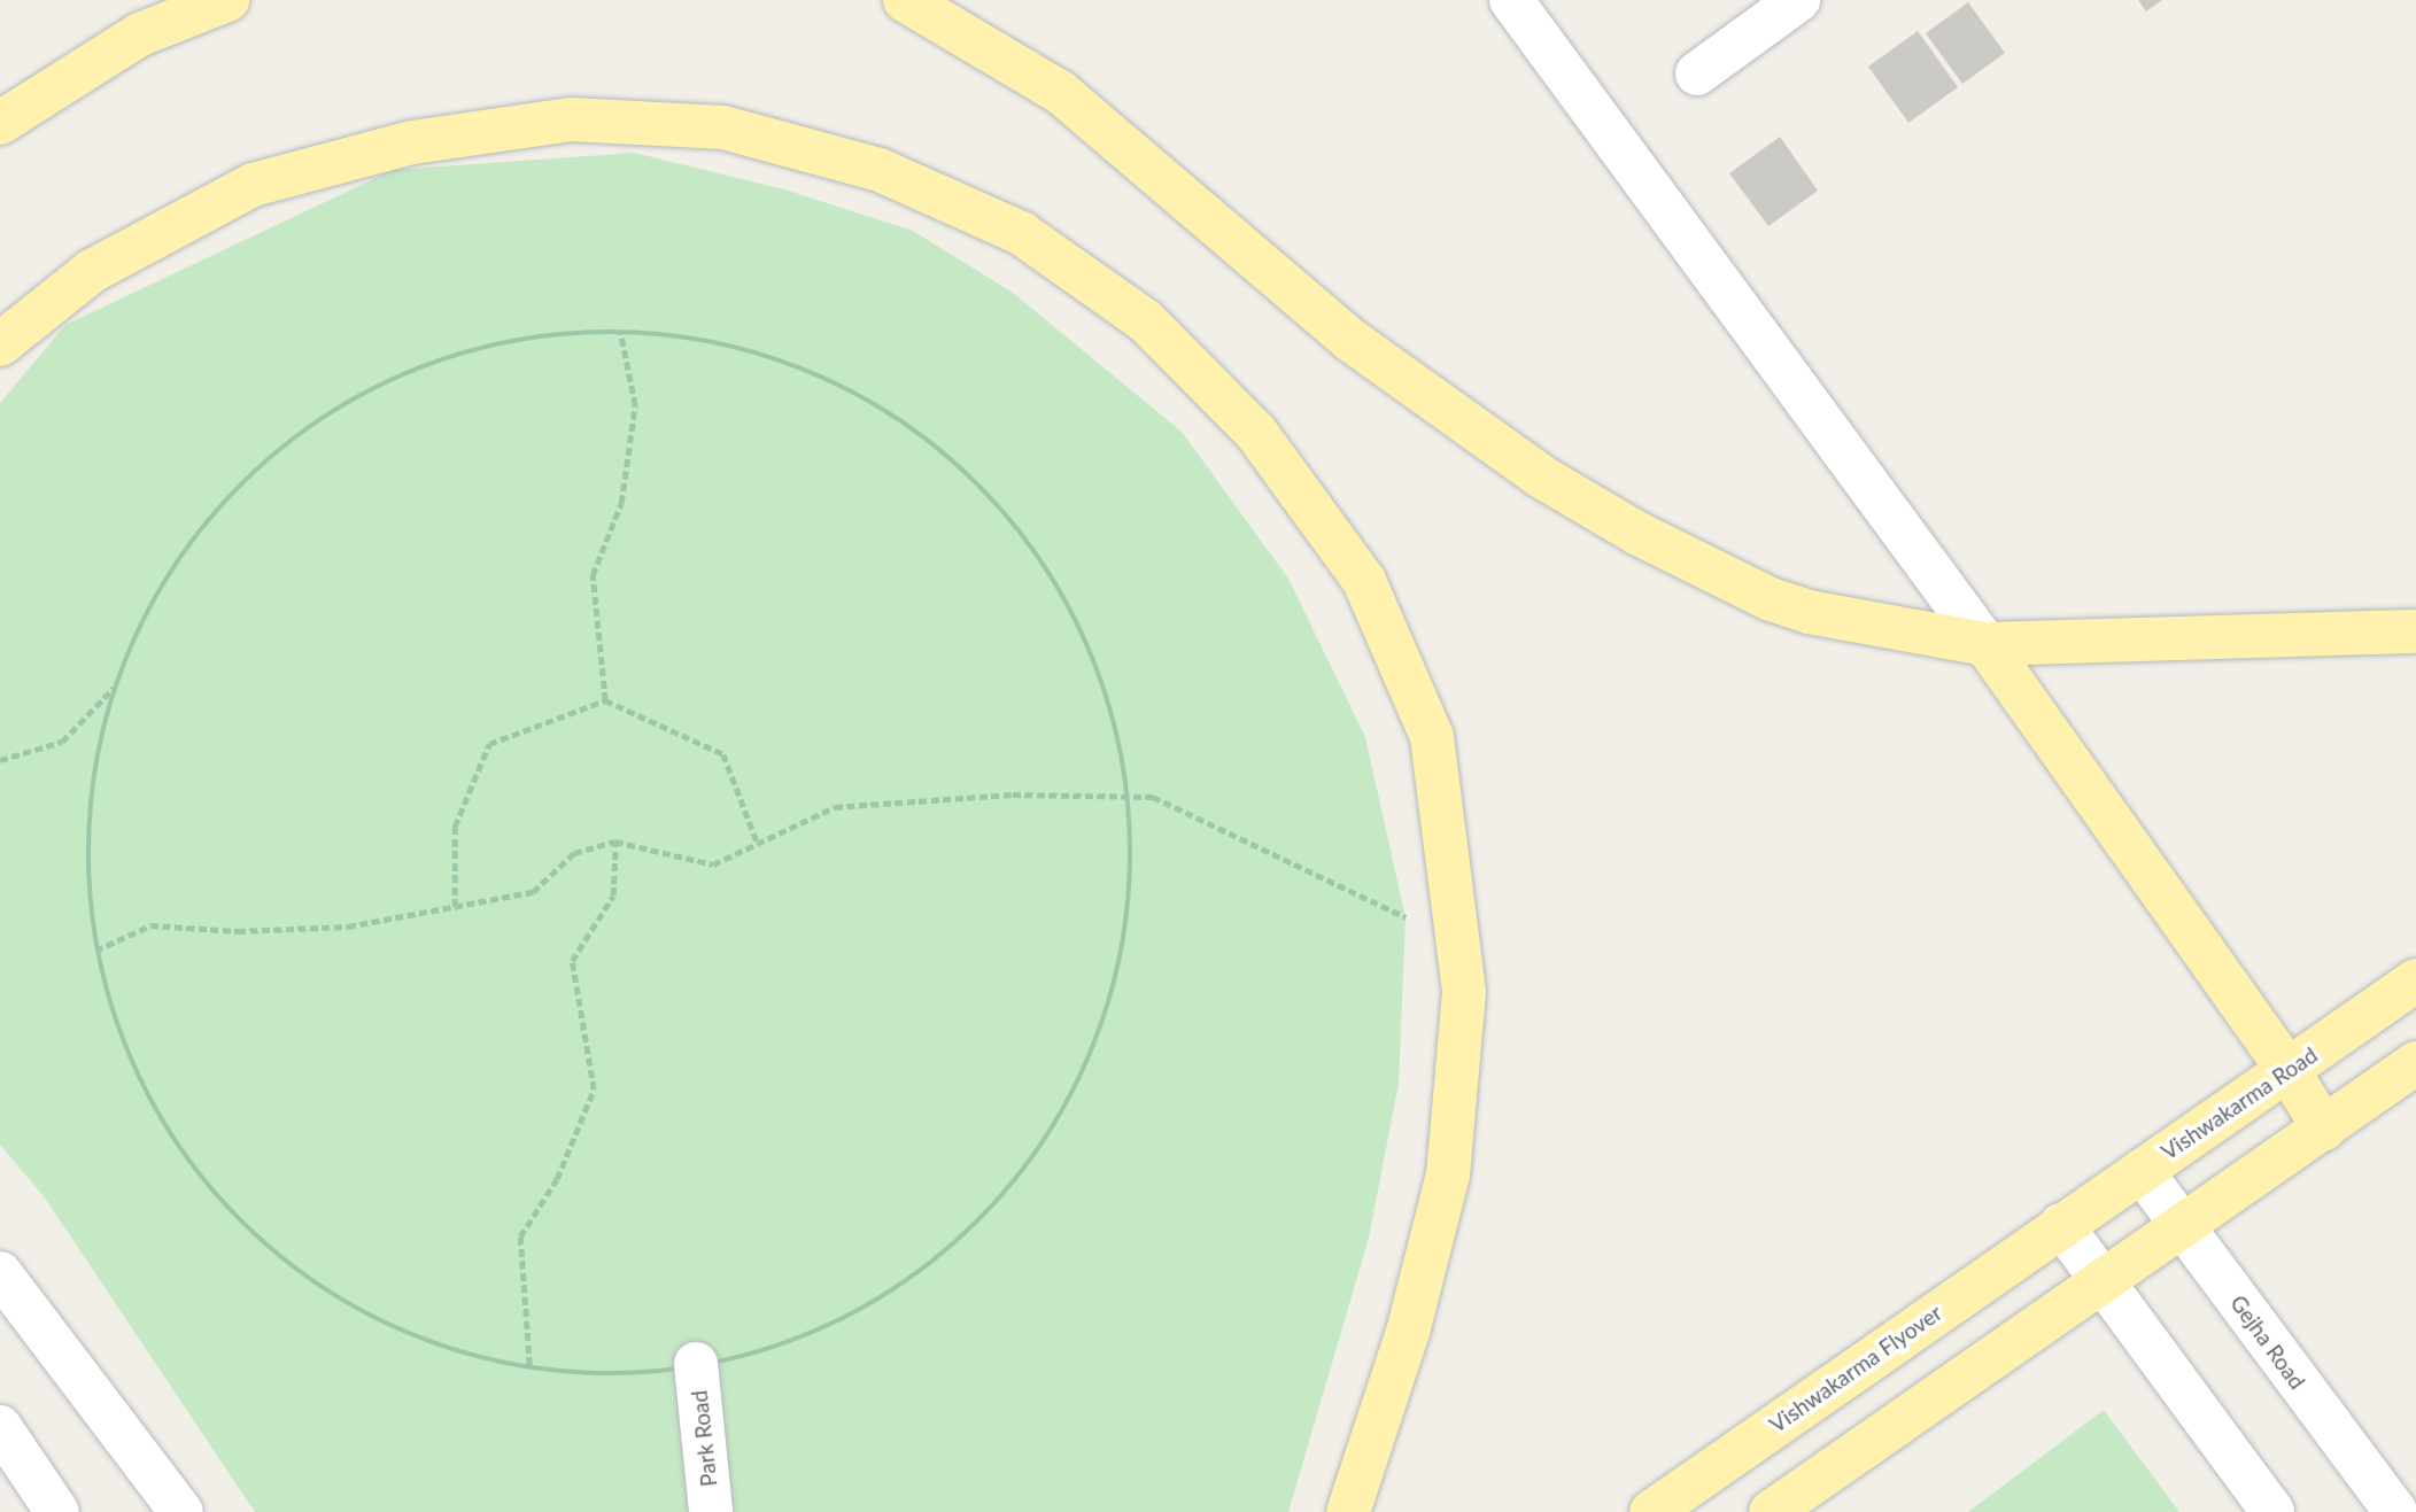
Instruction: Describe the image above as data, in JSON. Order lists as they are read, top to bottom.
{
  "streets": {
    "main road": ["Vishwakarma Road", "Vishwakarma Flyover"],
    "street": ["Gejha Road", "Park Road"]
  },
  "crossings": [
    ["Vishwakarma Road", "Gejha Road"],
    ["Vishwakarma Road", "Vishwakarma Flyover"]
  ]
}
